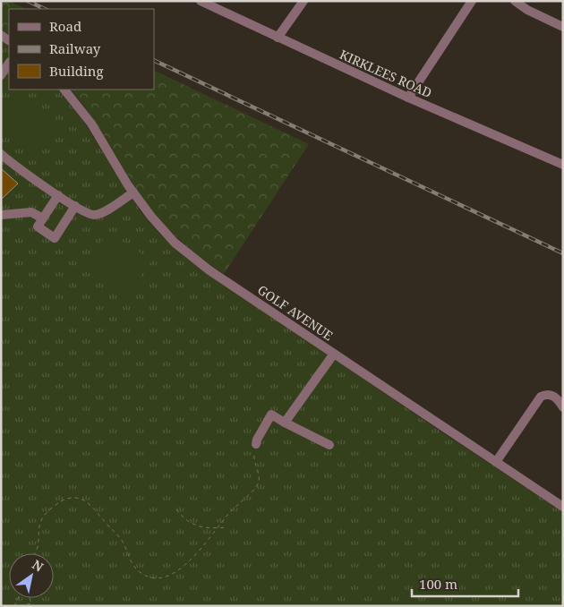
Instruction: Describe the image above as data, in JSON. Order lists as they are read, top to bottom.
{
  "streets": {
    "street": ["KIRKLEES ROAD", "GOLF AVENUE"]
  },
  "legend": ["Road", "Railway", "Building"],
  "scale_bar": "100 m",
  "north": "top right"
}
